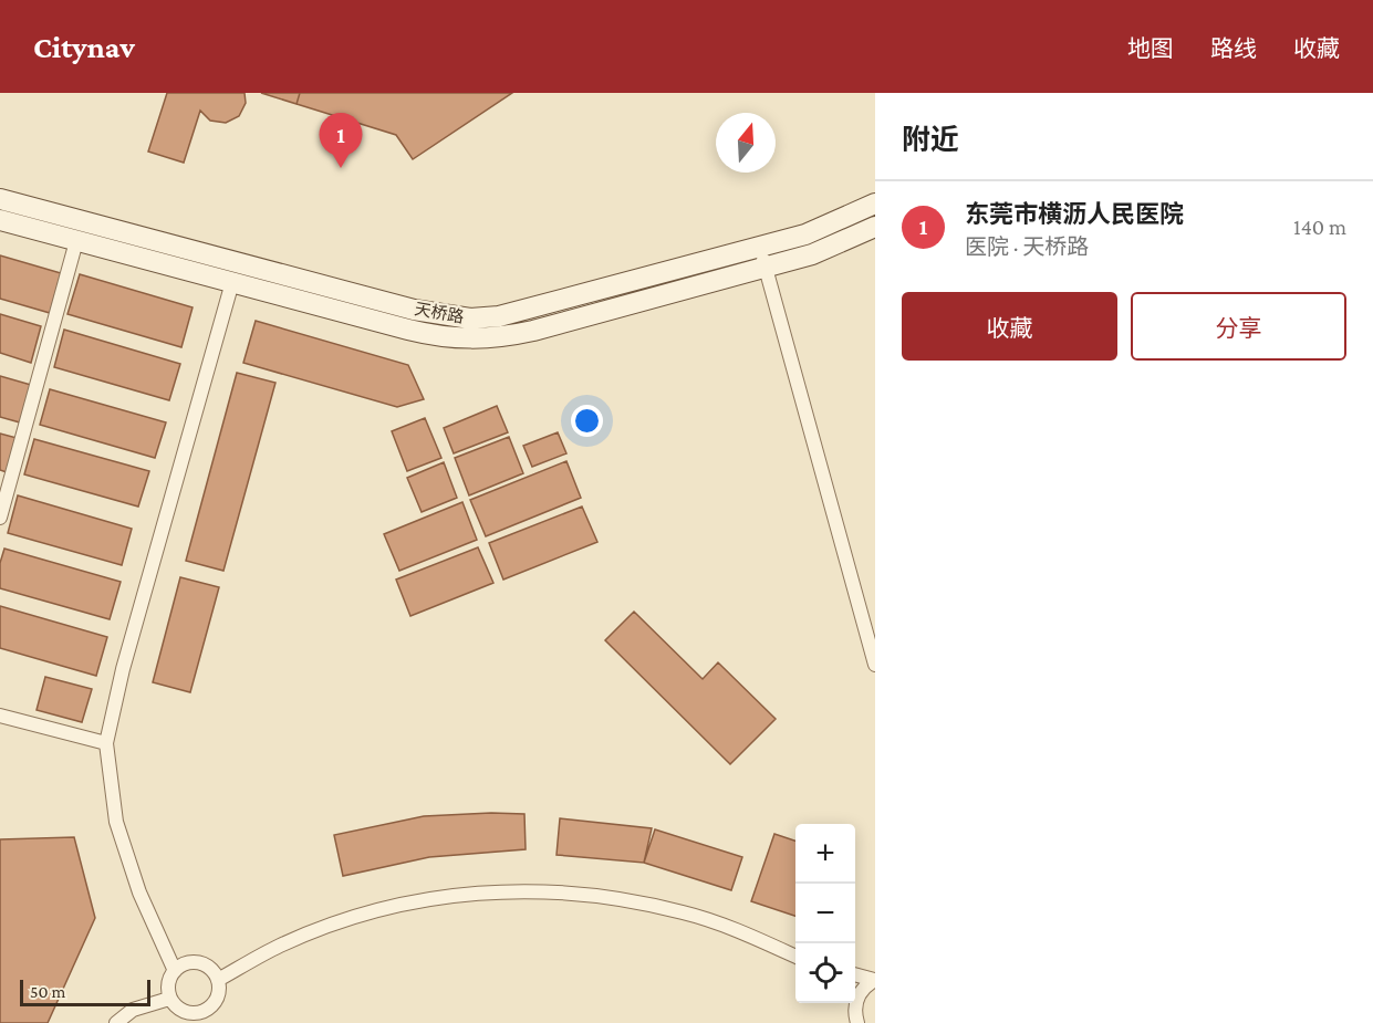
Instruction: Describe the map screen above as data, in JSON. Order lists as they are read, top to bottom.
{
  "streets": {
    "main road": ["天桥路"]
  },
  "scale_bar": "50 m",
  "north": "top",
  "page": {
    "header": "Citynav",
    "nav": ["地图", "路线", "收藏"],
    "heading": "附近",
    "pins": "1",
    "list": [
      {
        "mark": "1",
        "name": "东莞市横沥人民医院",
        "note": "医院 · 天桥路",
        "value": "140 m"
      }
    ],
    "buttons": ["收藏", "分享"],
    "map_buttons": ["+", "−"],
    "scale": "50 m"
  }
}
